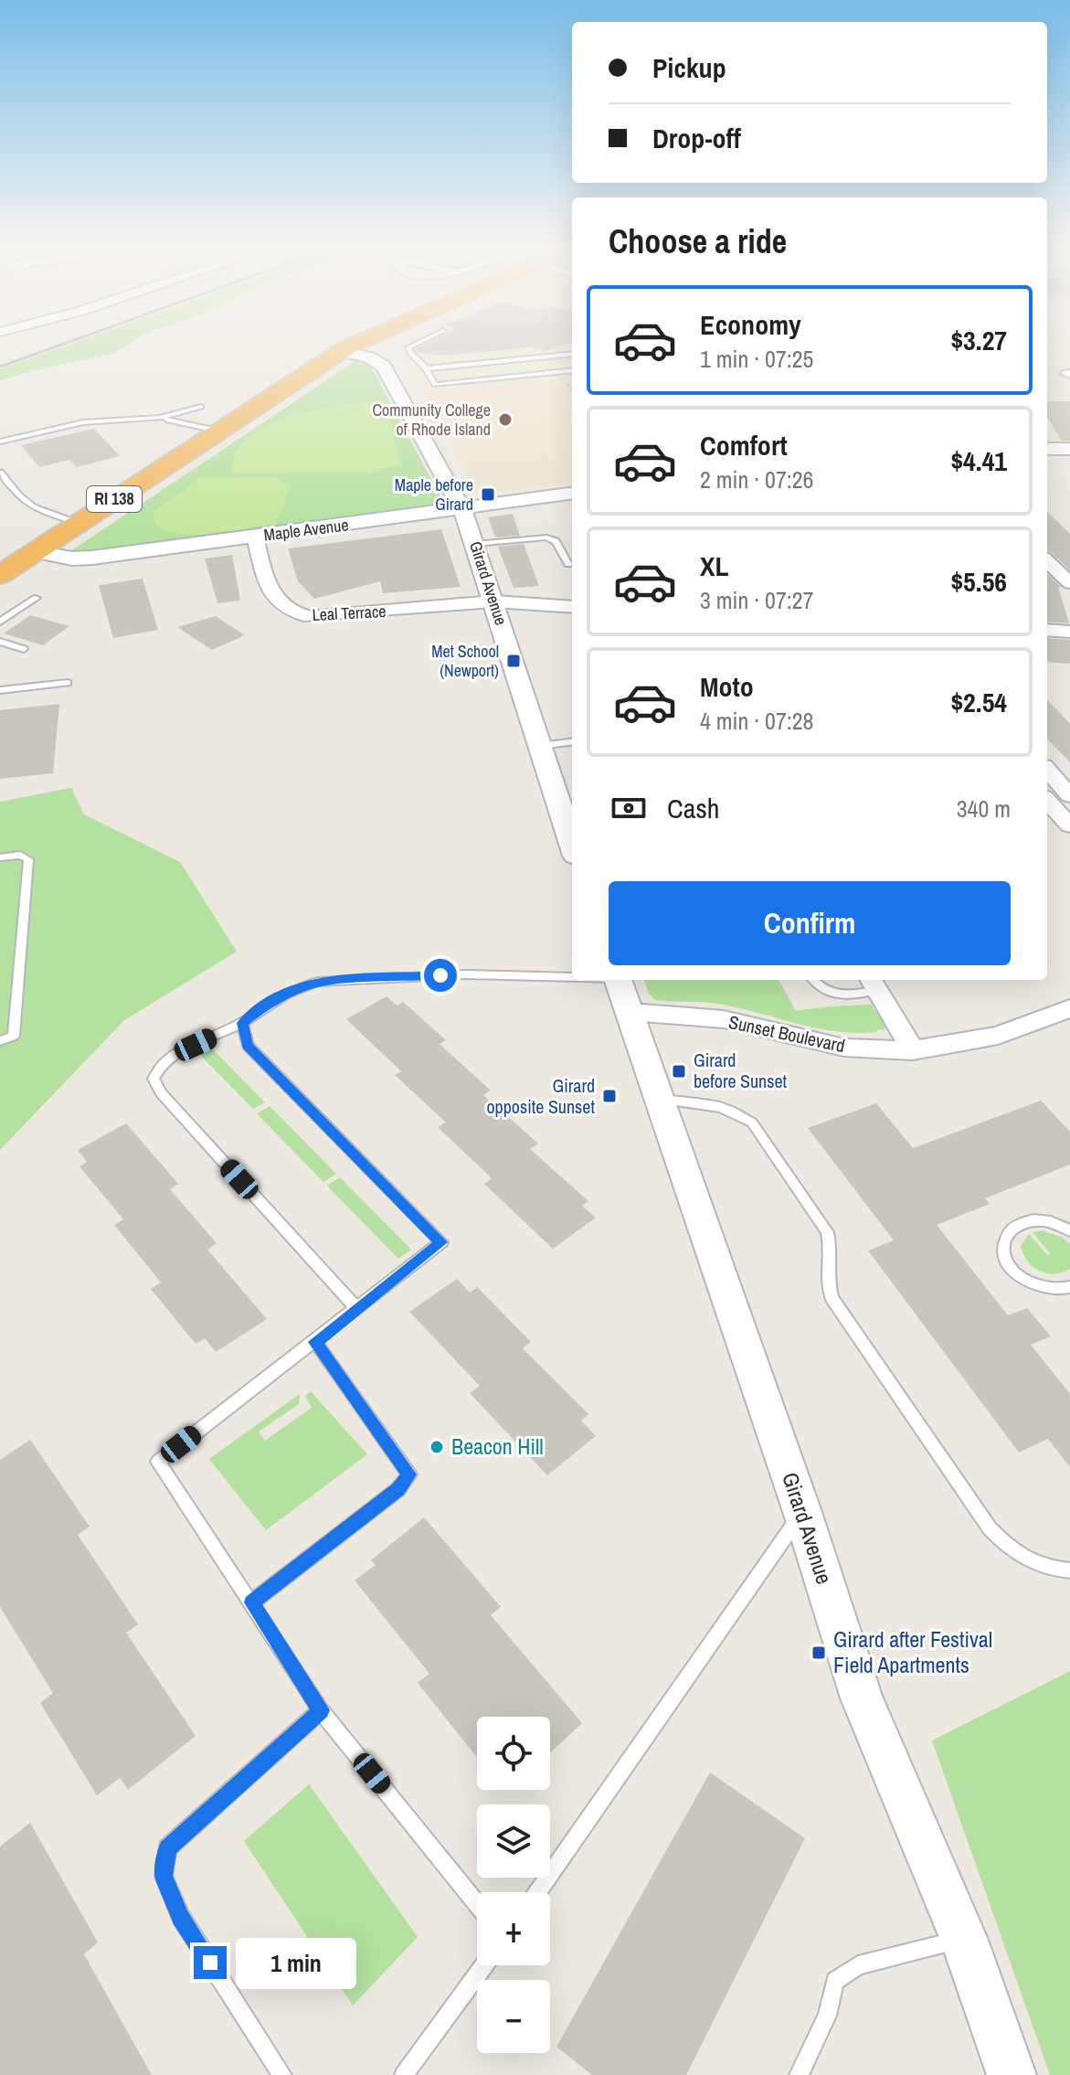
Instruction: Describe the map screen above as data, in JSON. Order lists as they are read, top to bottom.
{
  "streets": {
    "highway": ["RI 138"],
    "street": [
      "Maple Avenue",
      "Girard Avenue",
      "Leal Terrace",
      "Sunset Boulevard"
    ]
  },
  "crossings": [
    ["RI 138", "Maple Avenue"],
    ["RI 138", "Girard Avenue"],
    ["Maple Avenue", "Girard Avenue"],
    ["Maple Avenue", "Leal Terrace"],
    ["Girard Avenue", "Leal Terrace"],
    ["Girard Avenue", "Sunset Boulevard"]
  ],
  "places": {
    "other": ["Community College of Rhode Island", "Beacon Hill"],
    "transit": [
      "Maple before Girard",
      "Met School (Newport)",
      "Girard before Sunset",
      "Girard opposite Sunset",
      "Girard after Festival Field Apartments"
    ]
  },
  "page": {
    "banner": ["Pickup", "Drop-off"],
    "heading": "Choose a ride",
    "list": [
      {
        "name": "Economy",
        "note": "1 min · 07:25",
        "value": "$3.27"
      },
      {
        "name": "Comfort",
        "note": "2 min · 07:26",
        "value": "$4.41"
      },
      {
        "name": "XL",
        "note": "3 min · 07:27",
        "value": "$5.56"
      },
      {
        "name": "Moto",
        "note": "4 min · 07:28",
        "value": "$2.54"
      }
    ],
    "pay": ["Cash", "340 m"],
    "buttons": "Confirm",
    "map_buttons": ["+", "−"],
    "bubble": "1 min"
  }
}
